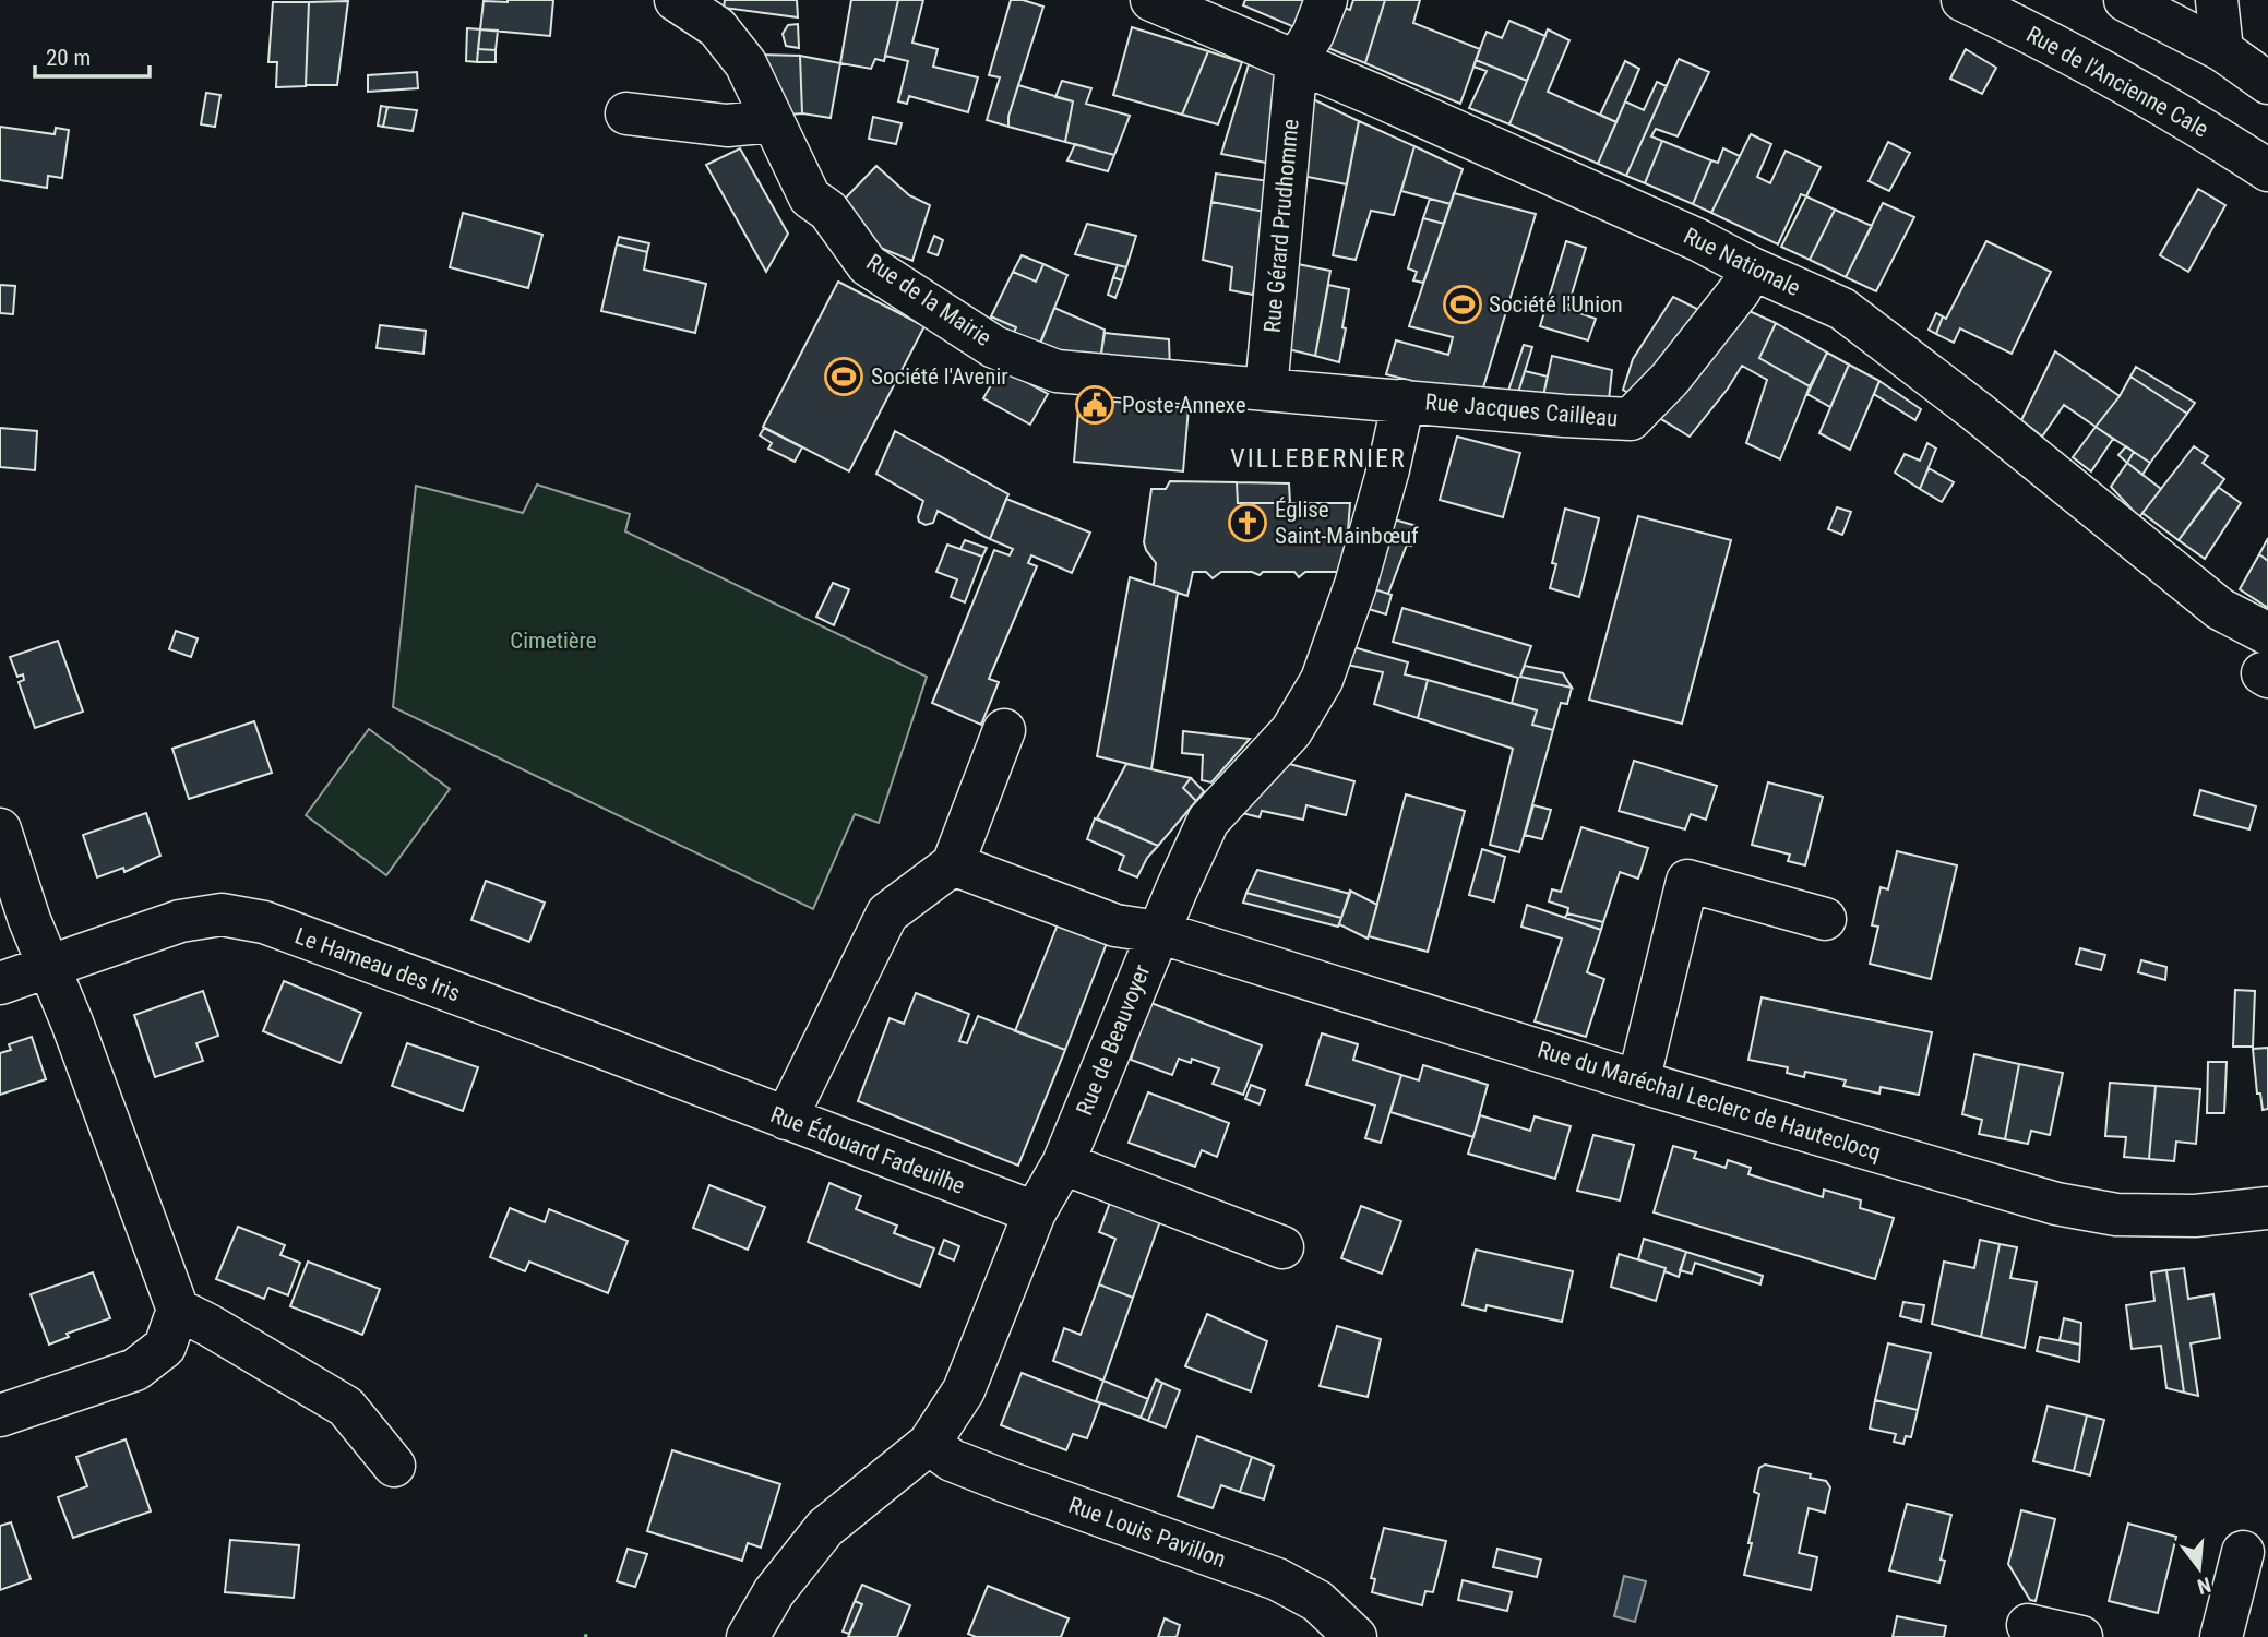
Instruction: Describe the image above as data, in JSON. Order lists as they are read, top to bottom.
{
  "streets": {
    "street": [
      "Rue de l'Ancienne Cale",
      "Rue Gérard Prudhomme",
      "Rue Nationale",
      "Rue de la Mairie",
      "Rue Jacques Cailleau",
      "Le Hameau des Iris",
      "Rue de Beauvoyer",
      "Rue du Maréchal Leclerc de Hauteclocq",
      "Rue Édouard Fadeuilhe",
      "Rue Louis Pavillon"
    ]
  },
  "crossings": [
    ["Rue Gérard Prudhomme", "Rue Nationale"],
    ["Rue Gérard Prudhomme", "Rue de la Mairie"],
    ["Rue Gérard Prudhomme", "Rue Jacques Cailleau"],
    ["Rue Nationale", "Rue Jacques Cailleau"],
    ["Rue de la Mairie", "Rue Jacques Cailleau"],
    ["Rue Jacques Cailleau", "Rue de Beauvoyer"],
    ["Le Hameau des Iris", "Rue Édouard Fadeuilhe"],
    ["Rue de Beauvoyer", "Rue du Maréchal Leclerc de Hauteclocq"],
    ["Rue de Beauvoyer", "Rue Édouard Fadeuilhe"],
    ["Rue de Beauvoyer", "Rue Louis Pavillon"]
  ],
  "districts": ["VILLEBERNIER"],
  "parks": ["Cimetière"],
  "places": {
    "sports": ["Société l'Union", "Société l'Avenir"],
    "public building": ["Poste Annexe"],
    "church": ["Église Saint-Mainbœuf"]
  },
  "scale_bar": "20 m",
  "north": "bottom"
}
